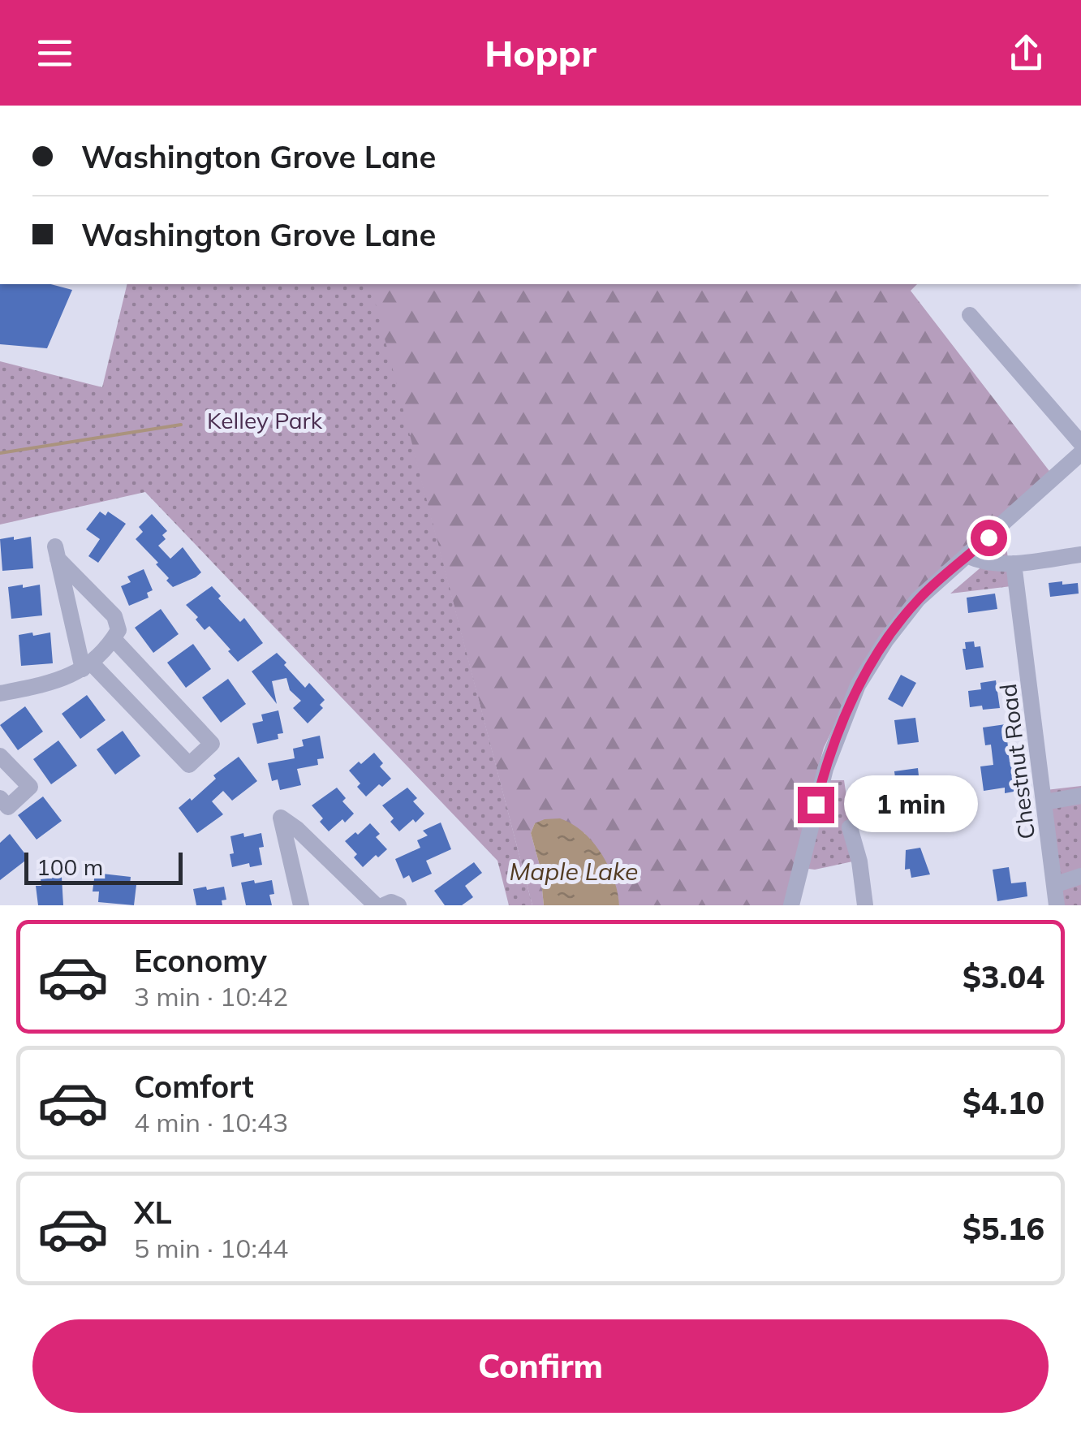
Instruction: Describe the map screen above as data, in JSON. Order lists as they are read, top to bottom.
{
  "streets": {
    "street": ["Chestnut Road"]
  },
  "water": ["Maple Lake"],
  "parks": ["Kelley Park"],
  "scale_bar": "100 m",
  "page": {
    "header": "Hoppr",
    "banner": ["Washington Grove Lane", "Washington Grove Lane"],
    "bubble": "1 min",
    "scale": "100 m",
    "list": [
      {
        "name": "Economy",
        "note": "3 min · 10:42",
        "value": "$3.04"
      },
      {
        "name": "Comfort",
        "note": "4 min · 10:43",
        "value": "$4.10"
      },
      {
        "name": "XL",
        "note": "5 min · 10:44",
        "value": "$5.16"
      }
    ],
    "buttons": "Confirm"
  }
}
